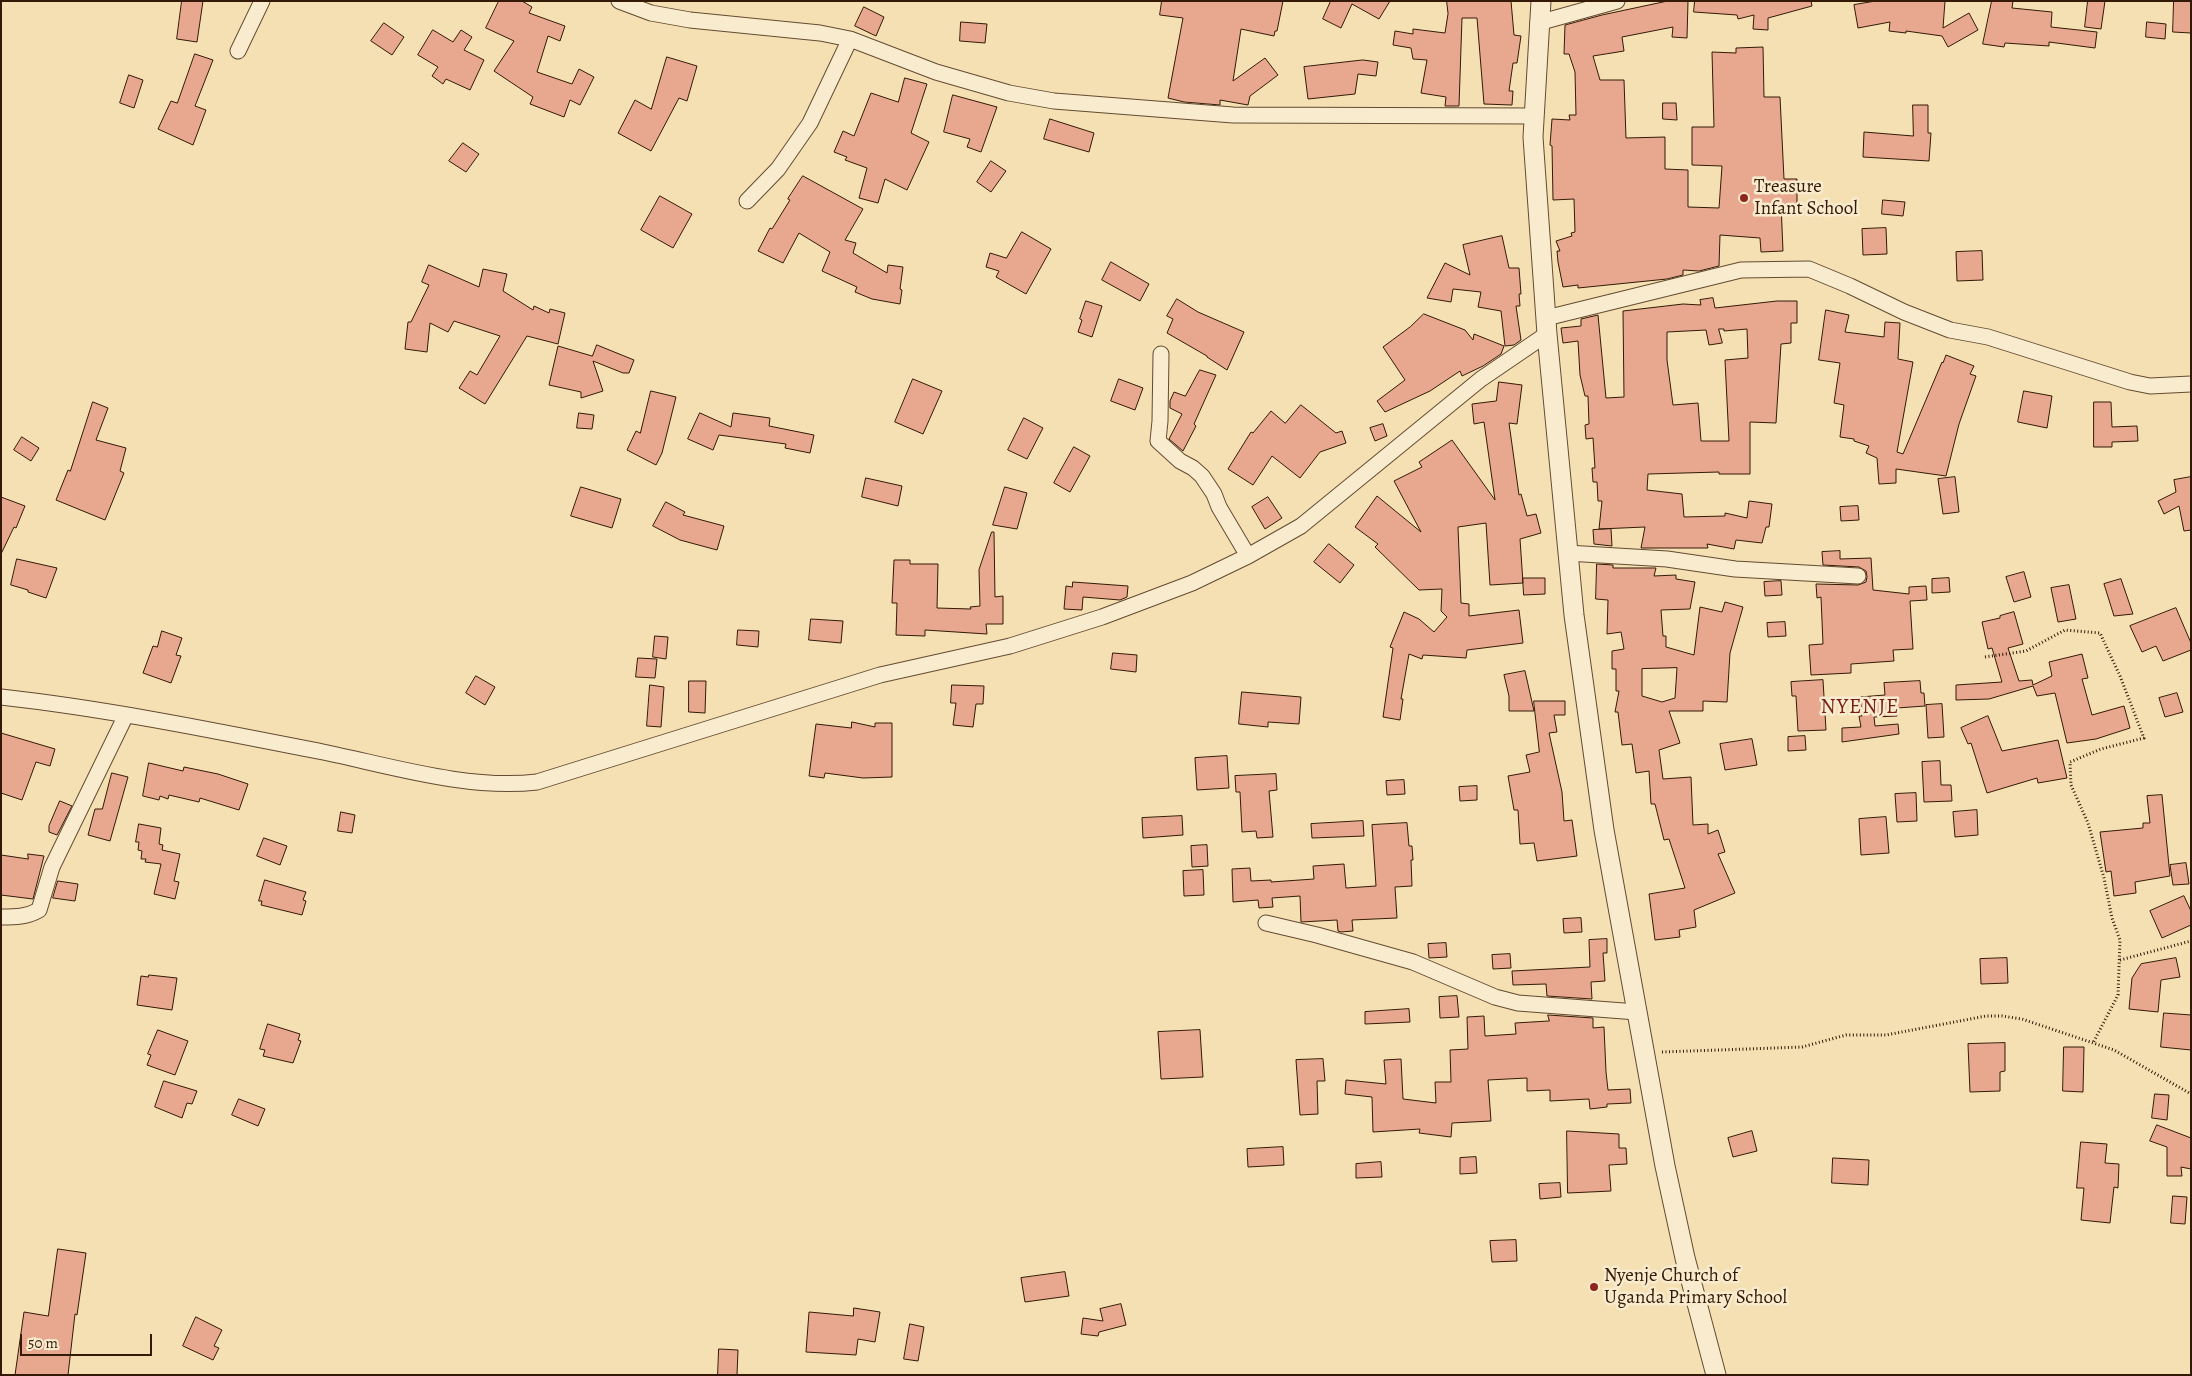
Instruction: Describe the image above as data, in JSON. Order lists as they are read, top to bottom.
{
  "districts": ["NYENJE"],
  "places": ["Treasure Infant School", "Nyenje Church of Uganda Primary School"],
  "scale_bar": "50 m"
}
